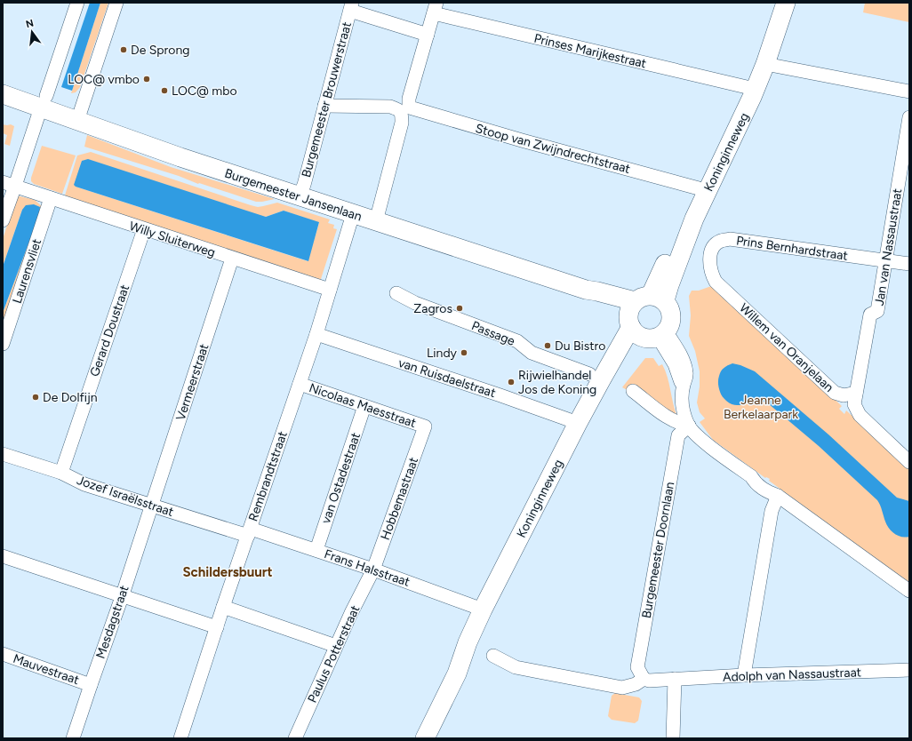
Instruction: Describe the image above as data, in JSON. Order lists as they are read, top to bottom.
{
  "streets": {
    "main road": ["Koninginneweg", "Burgemeester Jansenlaan"],
    "street": [
      "Prinses Marijkestraat",
      "Burgemeester Brouwerstraat",
      "Stoop van Zwijndrechtstraat",
      "Willy Sluiterweg",
      "Jan van Nassaustraat",
      "Prins Bernhardstraat",
      "Laurensvliet",
      "Gerard Doustraat",
      "Passage",
      "Willem van Oranjelaan",
      "van Ruisdaelstraat",
      "Vermeerstraat",
      "Nicolaas Maesstraat",
      "Rembrandtstraat",
      "van Ostadestraat",
      "Jozef Israëlsstraat",
      "Hobbemastraat",
      "Burgemeester Doornlaan",
      "Frans Halsstraat",
      "Mesdagstraat",
      "Paulus Potterstraat",
      "Mauvestraat",
      "Adolph van Nassaustraat"
    ]
  },
  "crossings": [
    ["Prinses Marijkestraat", "Koninginneweg"],
    ["Burgemeester Brouwerstraat", "Stoop van Zwijndrechtstraat"],
    ["Burgemeester Brouwerstraat", "Burgemeester Jansenlaan"],
    ["Stoop van Zwijndrechtstraat", "Koninginneweg"],
    ["Koninginneweg", "Burgemeester Jansenlaan"],
    ["Koninginneweg", "van Ruisdaelstraat"],
    ["Koninginneweg", "Frans Halsstraat"],
    ["Burgemeester Jansenlaan", "Rembrandtstraat"],
    ["Willy Sluiterweg", "Laurensvliet"],
    ["Willy Sluiterweg", "Gerard Doustraat"],
    ["Willy Sluiterweg", "Vermeerstraat"],
    ["Willy Sluiterweg", "Rembrandtstraat"],
    ["Jan van Nassaustraat", "Prins Bernhardstraat"],
    ["Jan van Nassaustraat", "Willem van Oranjelaan"],
    ["Prins Bernhardstraat", "Willem van Oranjelaan"],
    ["Gerard Doustraat", "Jozef Israëlsstraat"],
    ["van Ruisdaelstraat", "Rembrandtstraat"],
    ["Vermeerstraat", "Jozef Israëlsstraat"],
    ["Vermeerstraat", "Mesdagstraat"],
    ["Nicolaas Maesstraat", "Rembrandtstraat"],
    ["Nicolaas Maesstraat", "van Ostadestraat"],
    ["Nicolaas Maesstraat", "Hobbemastraat"],
    ["Rembrandtstraat", "Jozef Israëlsstraat"],
    ["Rembrandtstraat", "Frans Halsstraat"],
    ["van Ostadestraat", "Frans Halsstraat"],
    ["Jozef Israëlsstraat", "Frans Halsstraat"],
    ["Jozef Israëlsstraat", "Mesdagstraat"],
    ["Hobbemastraat", "Frans Halsstraat"],
    ["Hobbemastraat", "Paulus Potterstraat"],
    ["Burgemeester Doornlaan", "Adolph van Nassaustraat"],
    ["Frans Halsstraat", "Paulus Potterstraat"],
    ["Mesdagstraat", "Mauvestraat"]
  ],
  "districts": ["Schildersbuurt"],
  "parks": ["Jeanne Berkelaarpark"],
  "places": [
    "De Sprong",
    "LOC@ vmbo",
    "LOC@ mbo",
    "Zagros",
    "Du Bistro",
    "Lindy",
    "Rijwielhandel Jos de Koning",
    "De Dolfijn"
  ],
  "north": "top"
}
